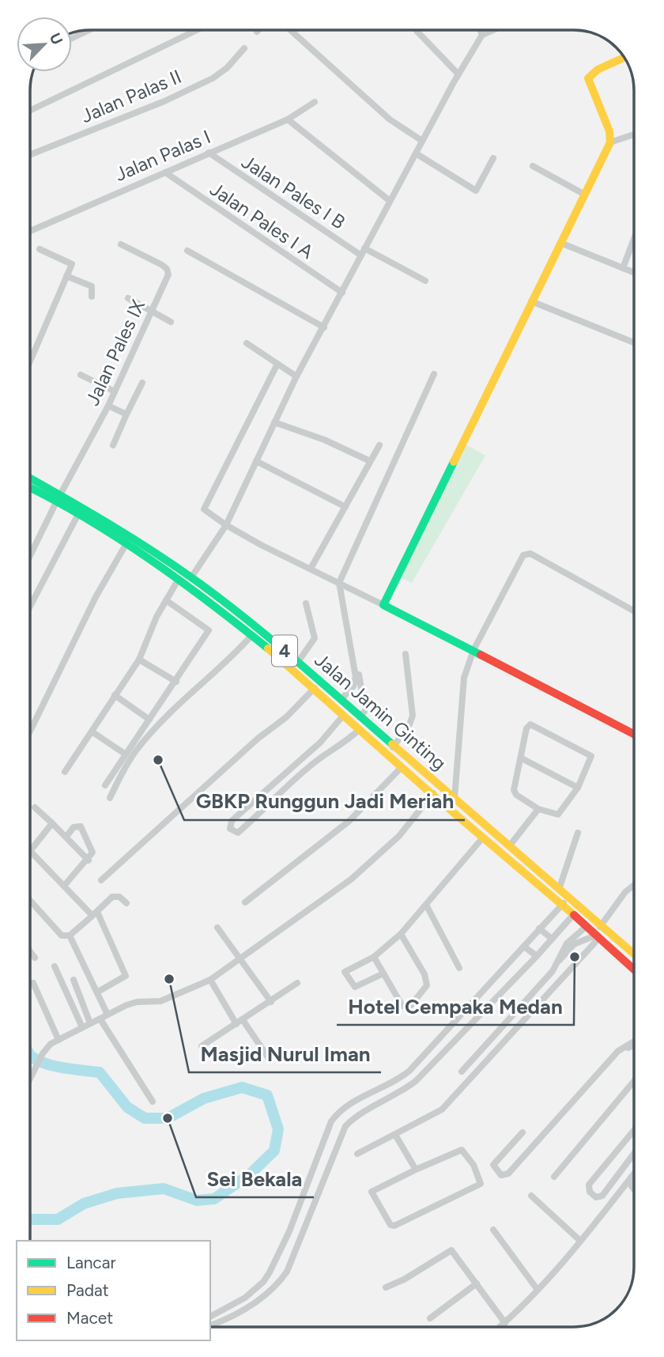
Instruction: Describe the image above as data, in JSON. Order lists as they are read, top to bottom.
{
  "streets": {
    "main road": ["4", "Jalan Jamin Ginting"],
    "street": [
      "Jalan Palas II",
      "Jalan Palas I",
      "Jalan Pales I B",
      "Jalan Pales I A",
      "Jalan Pales IX"
    ]
  },
  "crossings": [
    ["Jalan Palas I", "Jalan Pales I B"],
    ["Jalan Palas I", "Jalan Pales I A"],
    ["Jalan Pales IX", "Jalan Jamin Ginting"]
  ],
  "places": [
    "GBKP Runggun Jadi Meriah",
    "Hotel Cempaka Medan",
    "Masjid Nurul Iman",
    "Sei Bekala"
  ],
  "legend": ["Lancar", "Padat", "Macet"],
  "north": "top right"
}
